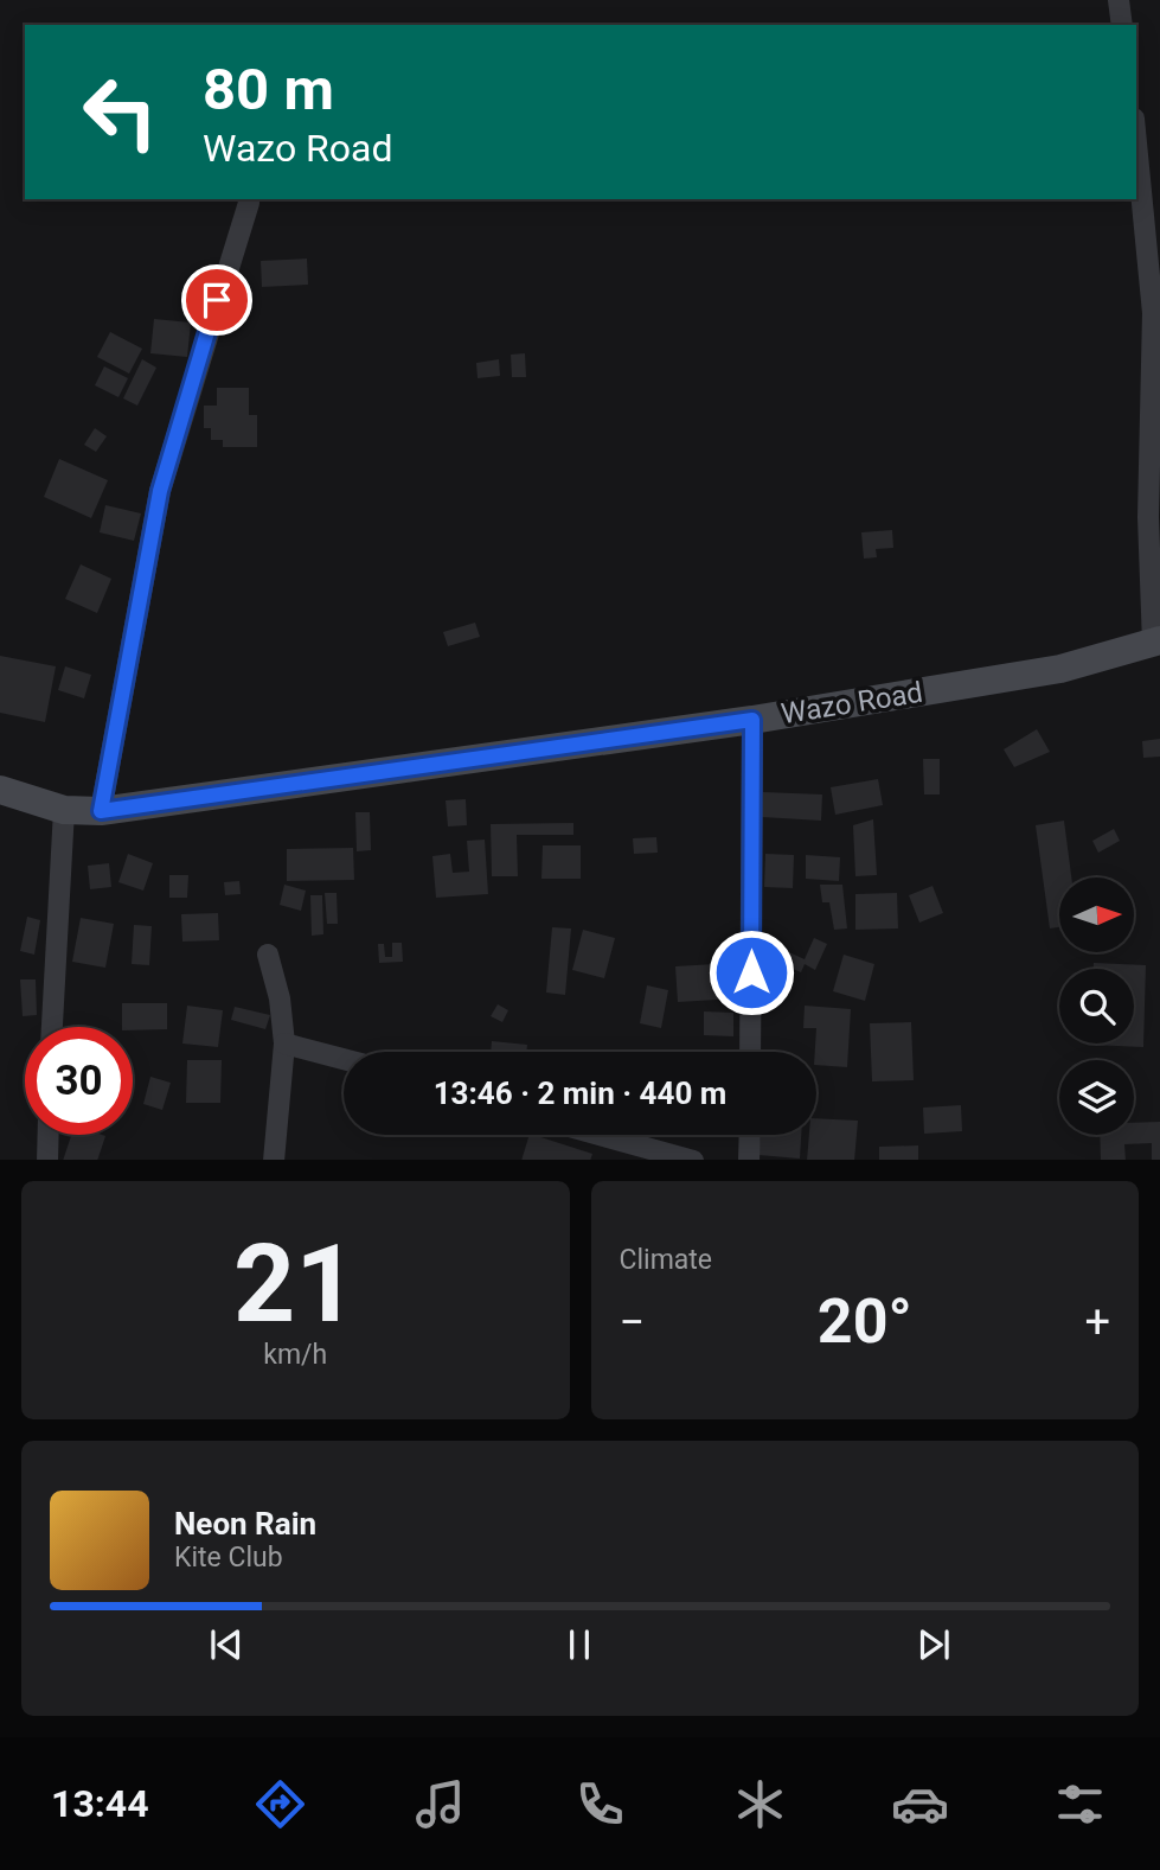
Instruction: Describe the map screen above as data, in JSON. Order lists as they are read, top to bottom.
{
  "streets": {
    "main road": ["Wazo Road"]
  },
  "north": "right",
  "page": {
    "turn": ["80 m", "Wazo Road"],
    "limit": "30",
    "trip": "13:46 · 2 min · 440 m",
    "tile": [
      ["21", "km/h"],
      "Climate"
    ],
    "heat": ["−", "20°", "+"],
    "song": ["Neon Rain", "Kite Club"],
    "tabs": "13:44"
  }
}
